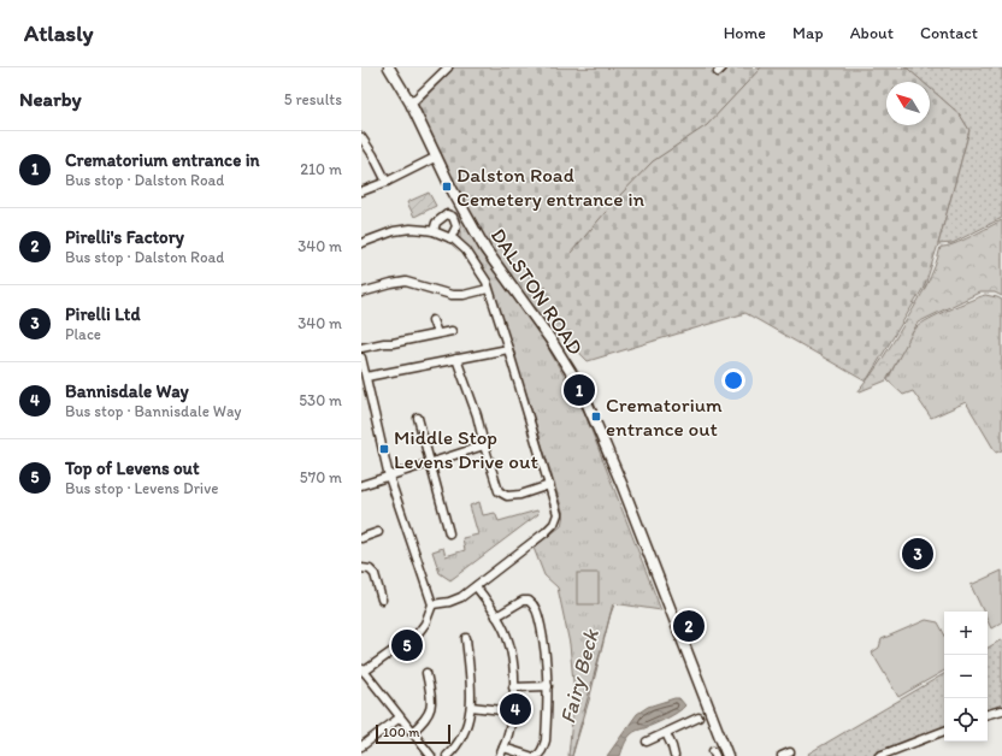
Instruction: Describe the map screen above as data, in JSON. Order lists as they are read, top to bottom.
{
  "streets": {
    "main road": ["DALSTON ROAD"]
  },
  "water": ["Fairy Beck"],
  "places": {
    "transit": ["Dalston Road Cemetery entrance in", "Crematorium entrance out", "Middle Stop Levens Drive out"]
  },
  "scale_bar": "100 m",
  "north": "top left",
  "page": {
    "header": "Atlasly",
    "nav": [
      "Home",
      "Map",
      "About",
      "Contact"
    ],
    "heading": ["Nearby", "5 results"],
    "list": [
      {
        "mark": "1",
        "name": "Crematorium entrance in",
        "note": "Bus stop · Dalston Road",
        "value": "210 m"
      },
      {
        "mark": "2",
        "name": "Pirelli's Factory",
        "note": "Bus stop · Dalston Road",
        "value": "340 m"
      },
      {
        "mark": "3",
        "name": "Pirelli Ltd",
        "note": "Place",
        "value": "340 m"
      },
      {
        "mark": "4",
        "name": "Bannisdale Way",
        "note": "Bus stop · Bannisdale Way",
        "value": "530 m"
      },
      {
        "mark": "5",
        "name": "Top of Levens out",
        "note": "Bus stop · Levens Drive",
        "value": "570 m"
      }
    ],
    "pins": [
      "1",
      "3",
      "2",
      "5",
      "4"
    ],
    "map_buttons": ["+", "−"],
    "scale": "100 m"
  }
}
